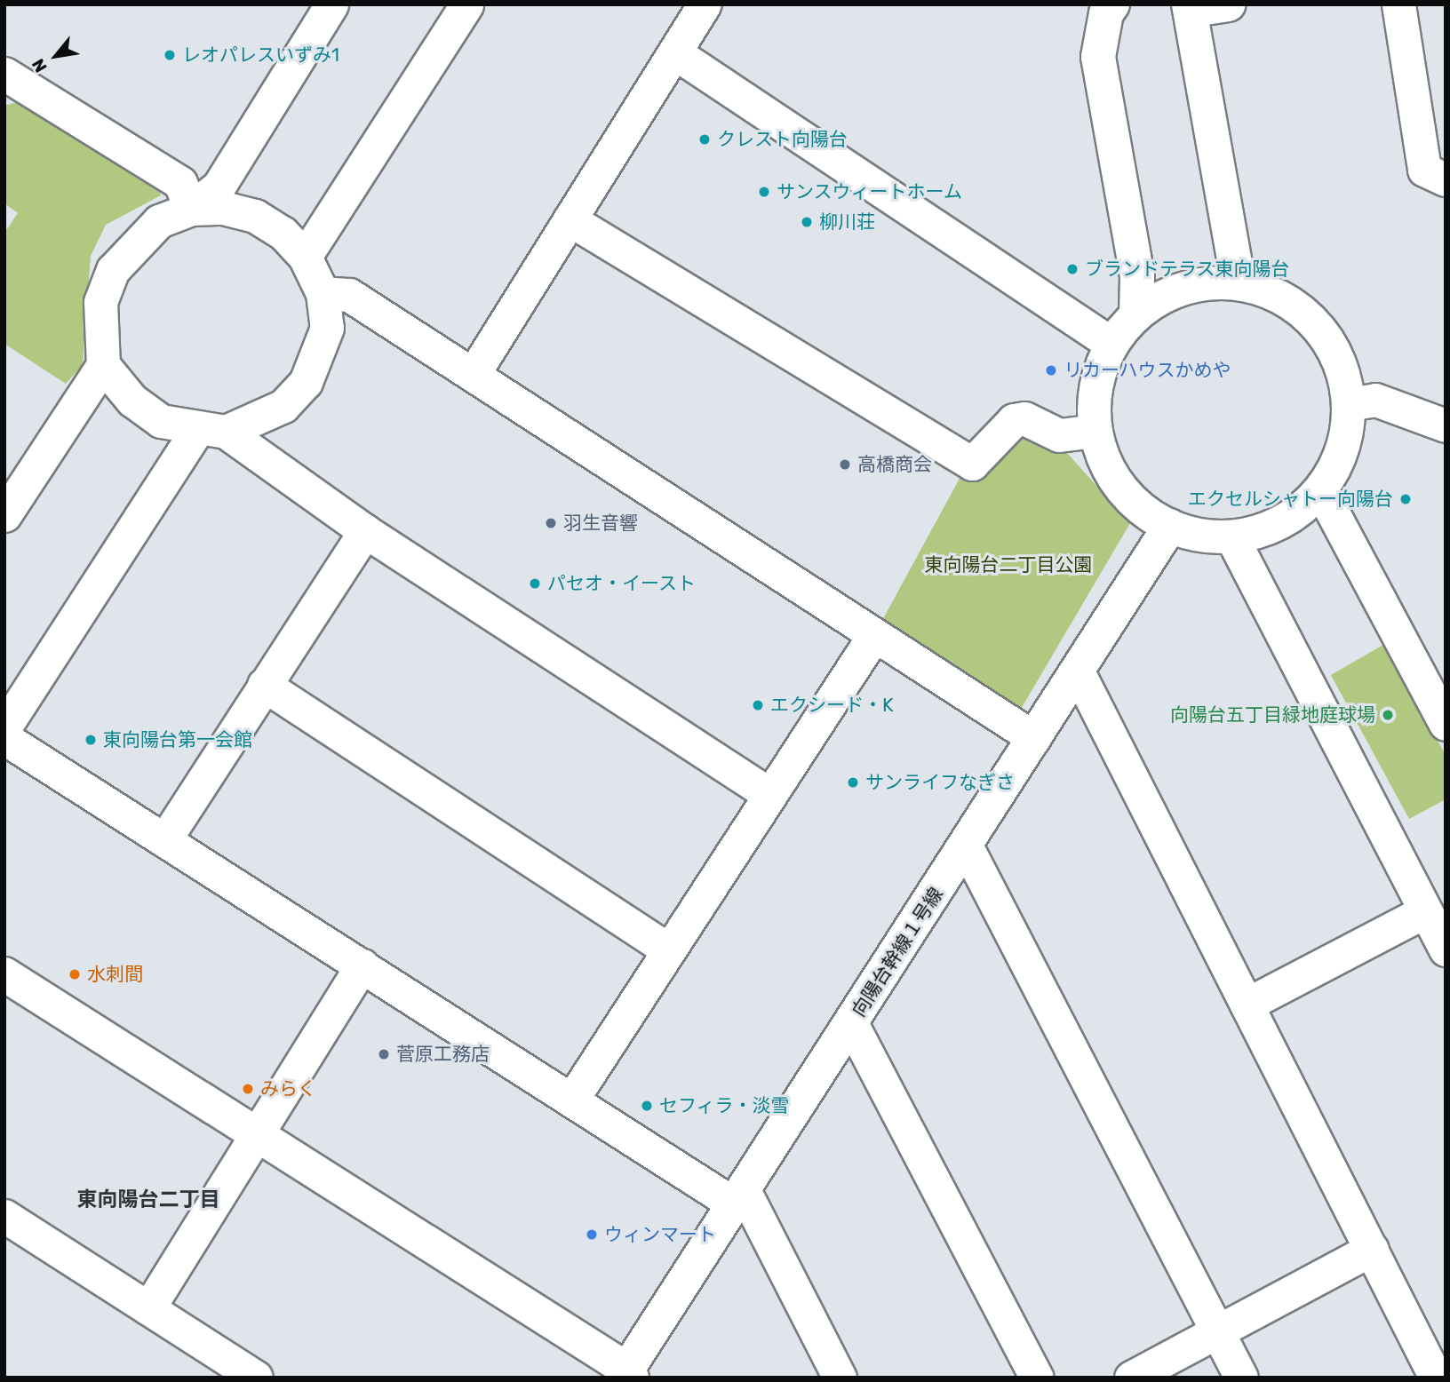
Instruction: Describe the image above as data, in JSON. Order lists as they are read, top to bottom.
{
  "streets": {
    "street": ["向陽台幹線１号線"]
  },
  "districts": ["東向陽台二丁目"],
  "parks": ["東向陽台二丁目公園"],
  "places": [
    "レオパレスいずみ1",
    "クレスト向陽台",
    "サンスウィートホーム",
    "柳川荘",
    "ブランドテラス東向陽台",
    "リカーハウスかめや",
    "高橋商会",
    "エクセルシャトー向陽台",
    "羽生音響",
    "パセオ・イースト",
    "エクシード・K",
    "向陽台五丁目緑地庭球場",
    "東向陽台第一会館",
    "サンライフなぎさ",
    "水刺間",
    "菅原工務店",
    "みらく",
    "セフィラ・淡雪",
    "ウィンマート"
  ],
  "north": "bottom left"
}
